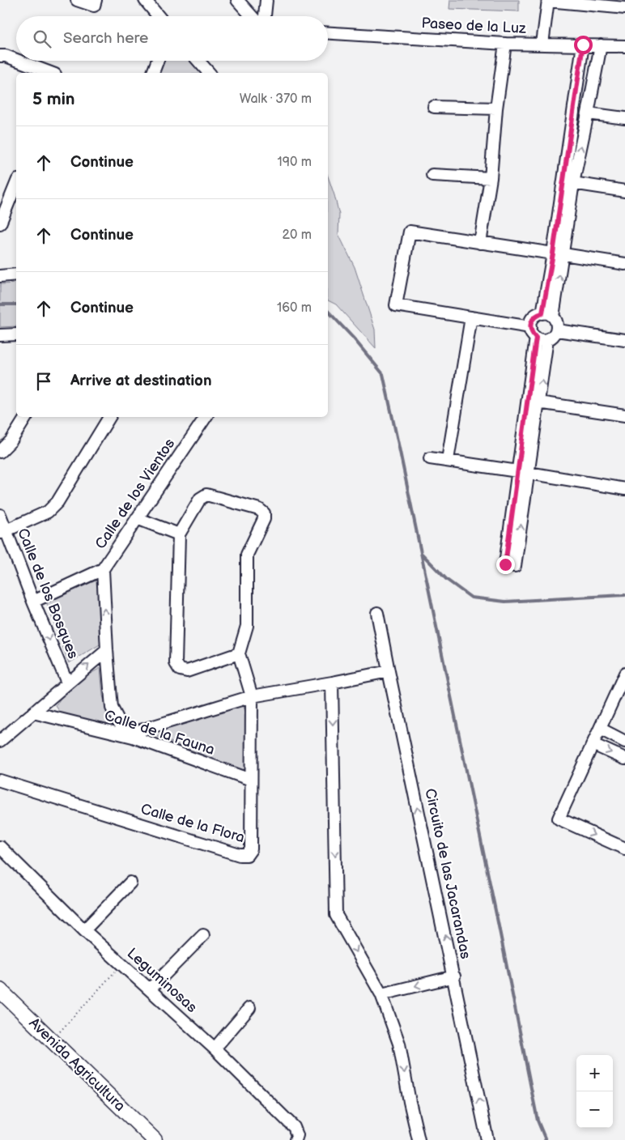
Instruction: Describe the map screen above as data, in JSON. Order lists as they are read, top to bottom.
{
  "streets": {
    "street": [
      "Paseo de la Luz",
      "Calle de los Vientos",
      "Calle de los Bosques",
      "Calle de la Fauna",
      "Calle de la Flora",
      "Circuito de las Jacarandas",
      "Leguminosas",
      "Avenida Agricultura"
    ]
  },
  "crossings": [
    ["Calle de los Vientos", "Calle de los Bosques"],
    ["Calle de los Vientos", "Calle de la Fauna"],
    ["Calle de la Fauna", "Calle de la Flora"]
  ],
  "one_way": ["Calle de los Bosques"],
  "page": {
    "search": "Search here",
    "heading": ["5 min", "Walk · 370 m"],
    "list": [
      ["Continue", "190 m"],
      ["Continue", "20 m"],
      ["Continue", "160 m"],
      "Arrive at destination"
    ],
    "map_buttons": ["+", "−"]
  }
}
